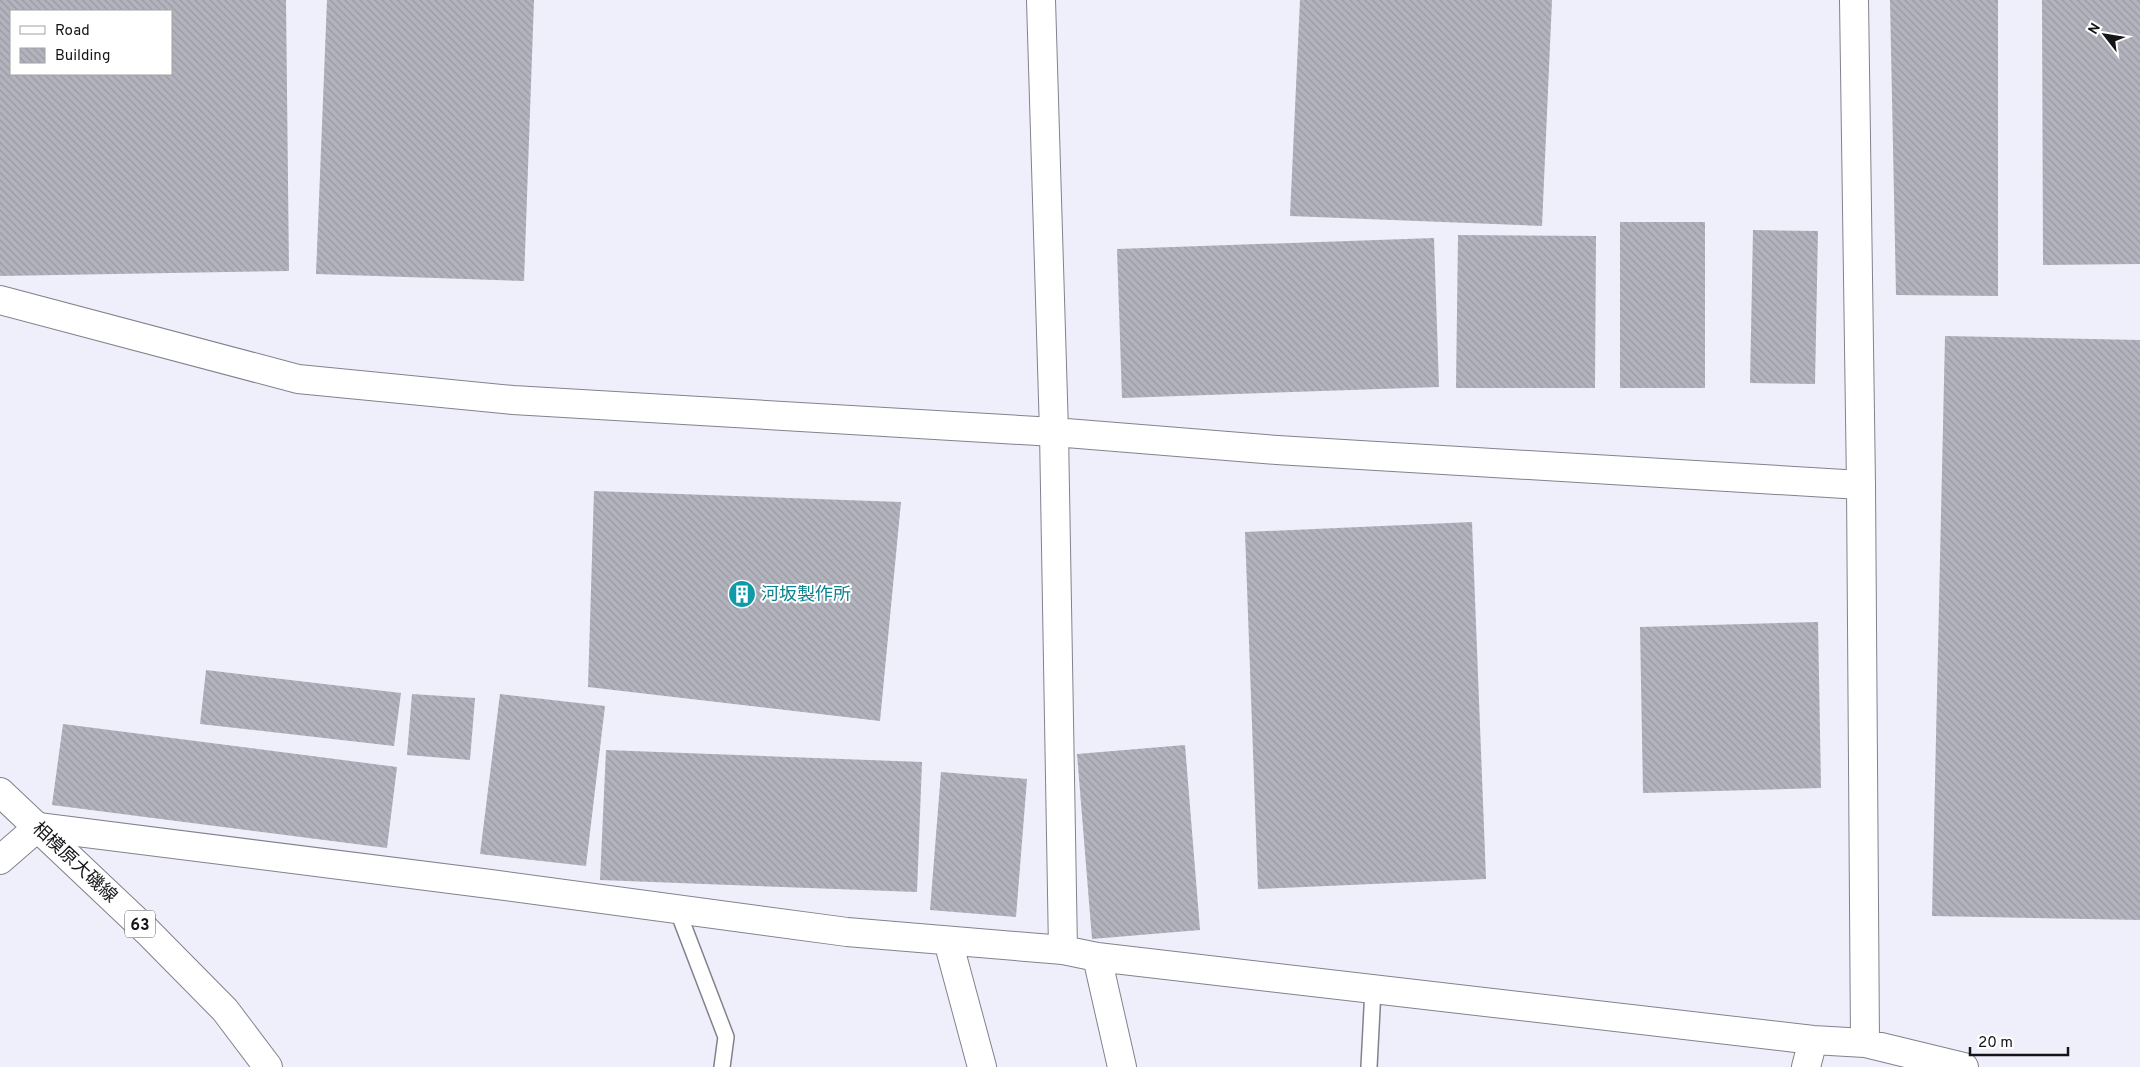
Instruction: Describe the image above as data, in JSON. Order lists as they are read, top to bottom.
{
  "streets": {
    "street": ["相模原大磯線", "63"]
  },
  "places": {
    "building": ["河坂製作所"]
  },
  "legend": ["Road", "Building"],
  "scale_bar": "20 m",
  "north": "top left"
}
